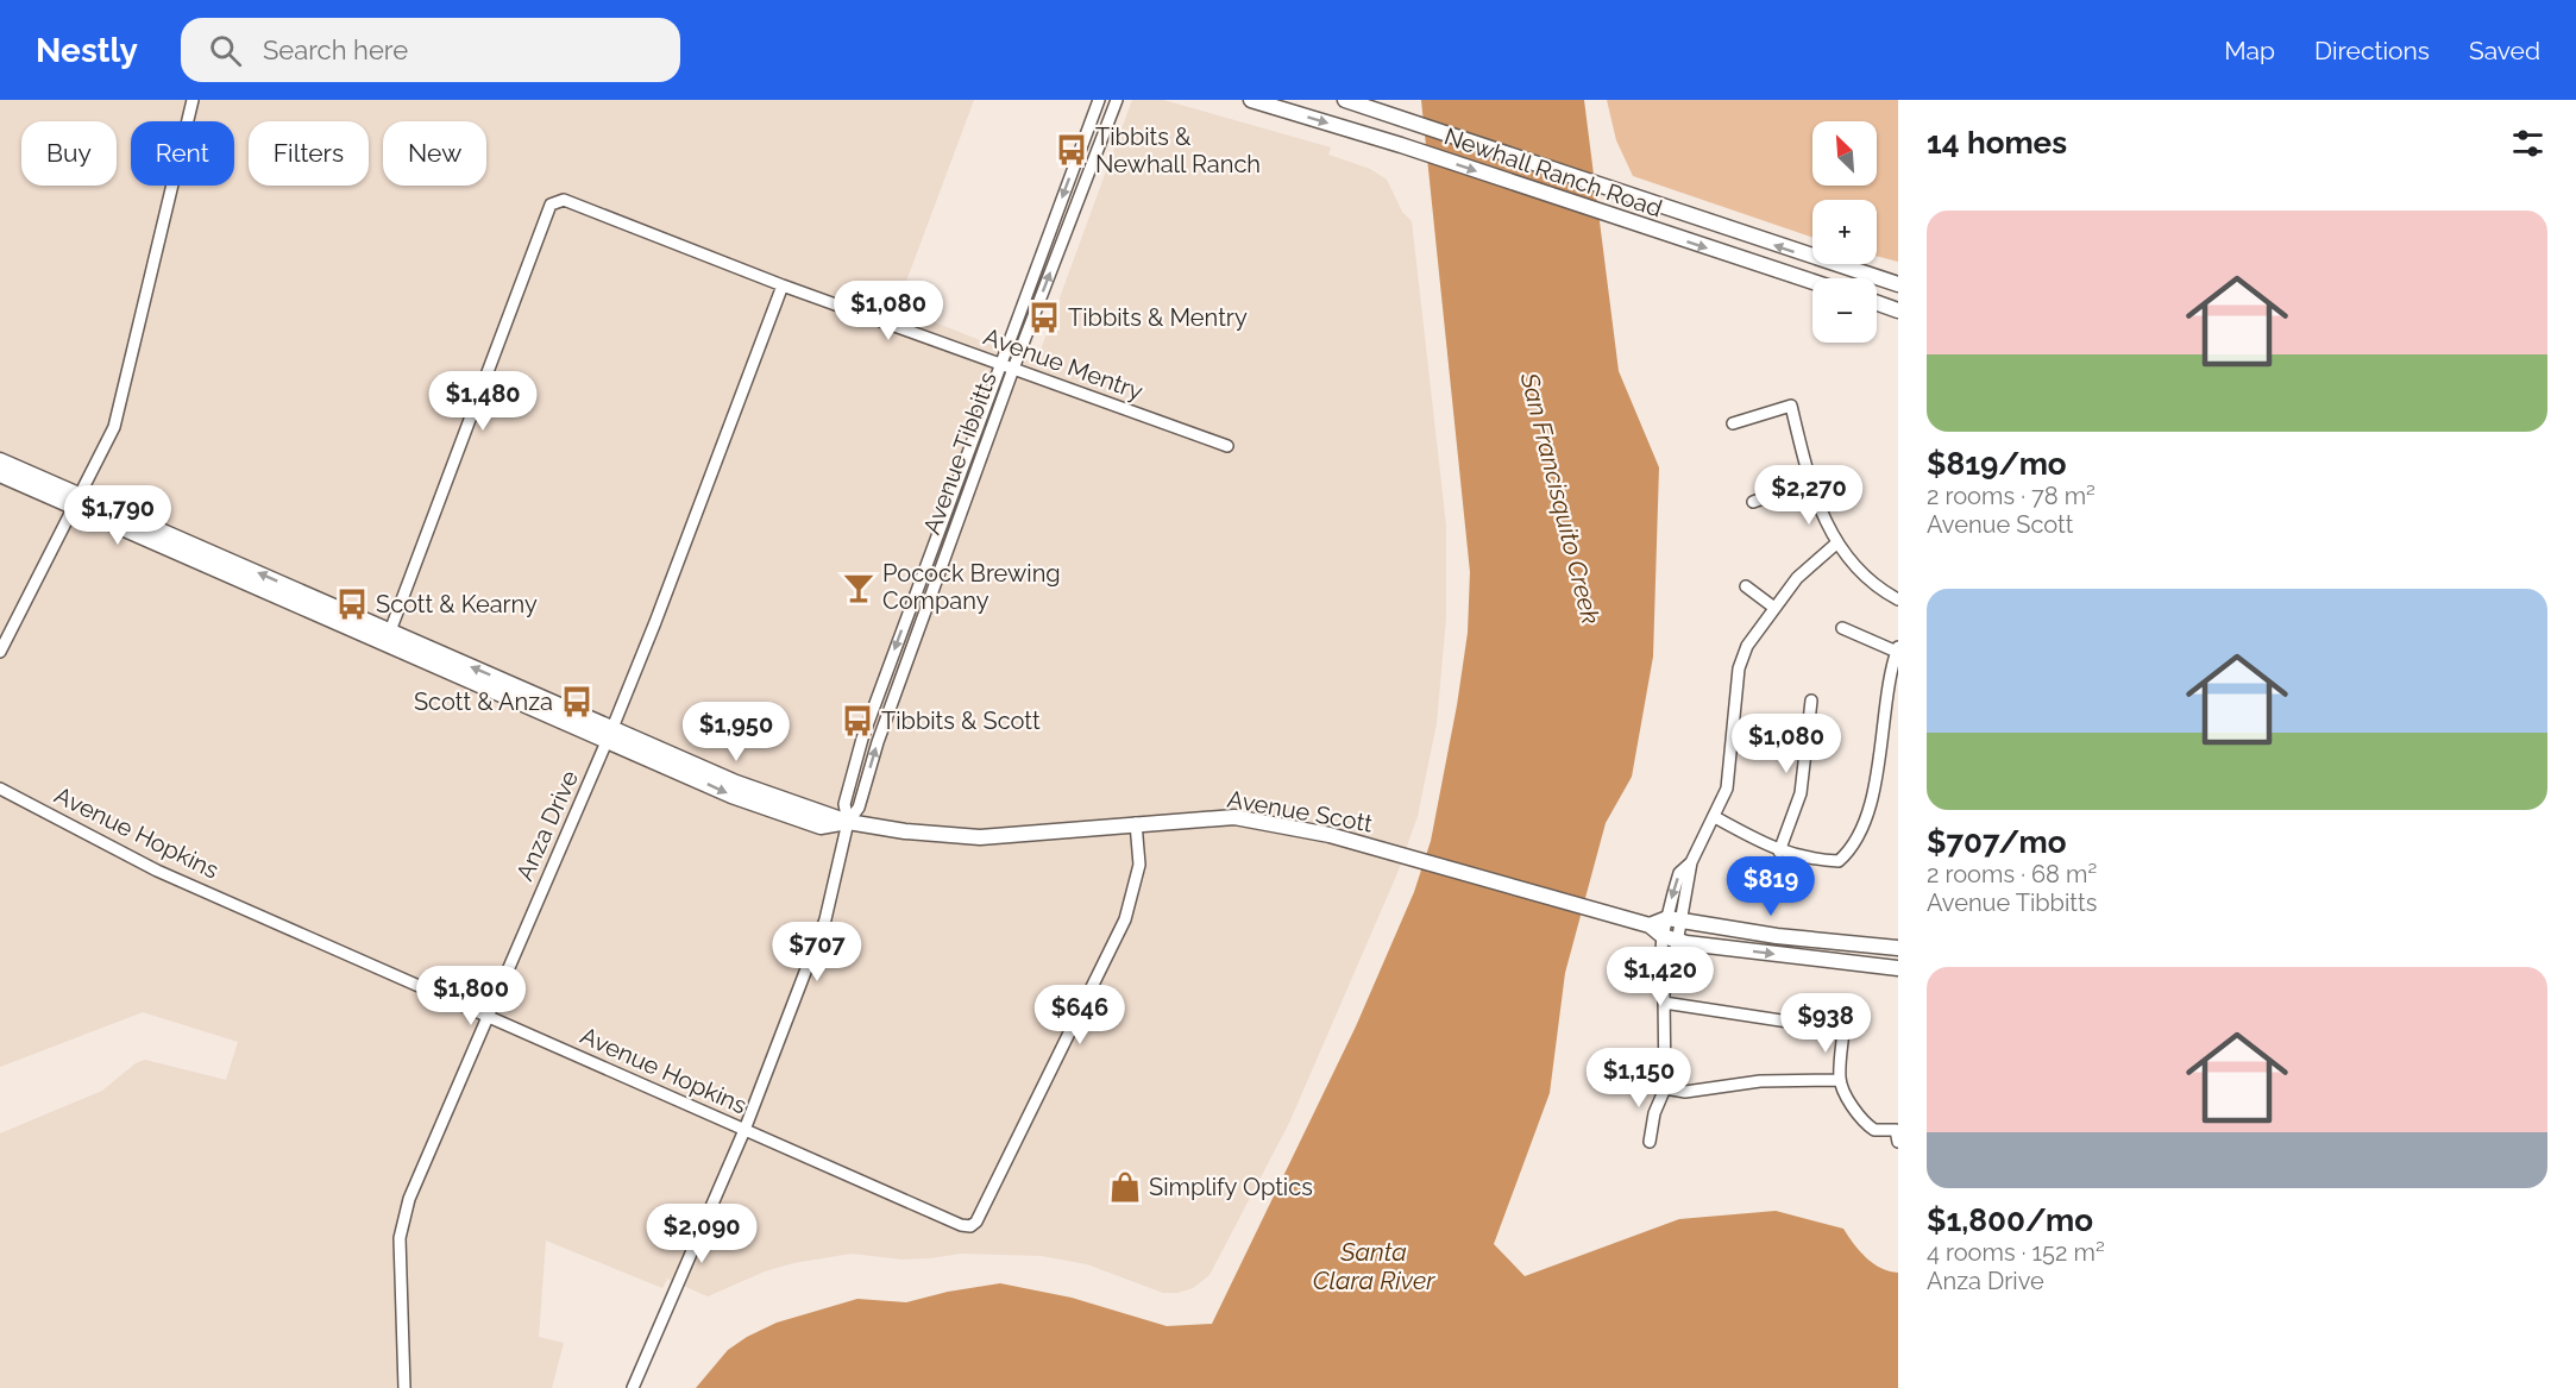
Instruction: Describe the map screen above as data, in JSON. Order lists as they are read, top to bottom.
{
  "streets": {
    "main road": ["Newhall Ranch Road", "Avenue Scott"],
    "street": [
      "Avenue Mentry",
      "Avenue Tibbitts",
      "Anza Drive",
      "Avenue Hopkins"
    ]
  },
  "crossings": [
    ["Avenue Mentry", "Avenue Tibbitts"],
    ["Avenue Mentry", "Avenue Scott"],
    ["Avenue Mentry", "Anza Drive"],
    ["Avenue Tibbitts", "Avenue Scott"],
    ["Avenue Tibbitts", "Avenue Hopkins"],
    ["Avenue Scott", "Anza Drive"],
    ["Avenue Scott", "Avenue Hopkins"],
    ["Anza Drive", "Avenue Hopkins"]
  ],
  "water": ["San Francisquito Creek", "Santa Clara River"],
  "places": {
    "bus stop": [
      "Tibbits & Newhall Ranch",
      "Tibbits & Mentry",
      "Scott & Kearny",
      "Scott & Anza",
      "Tibbits & Scott"
    ],
    "bar": ["Pocock Brewing Company"],
    "shop": ["Simplify Optics"]
  },
  "north": "top left",
  "page": {
    "header": "Nestly",
    "search": "Search here",
    "nav": ["Map", "Directions", "Saved"],
    "heading": "14 homes",
    "map_buttons": ["+", "−"],
    "chip": [
      "Buy",
      "Rent",
      "Filters",
      "New"
    ],
    "list": [
      {
        "name": "$819/mo",
        "note": "2 rooms · 78 m² · Avenue Scott"
      },
      {
        "name": "$707/mo",
        "note": "2 rooms · 68 m² · Avenue Tibbitts"
      },
      {
        "name": "$1,800/mo",
        "note": "4 rooms · 152 m² · Anza Drive"
      }
    ],
    "price": [
      "$1,080",
      "$1,480",
      "$2,270",
      "$1,790",
      "$1,950",
      "$1,080",
      "$819",
      "$707",
      "$1,420",
      "$1,800",
      "$646",
      "$938",
      "$1,150",
      "$2,090"
    ]
  }
}
